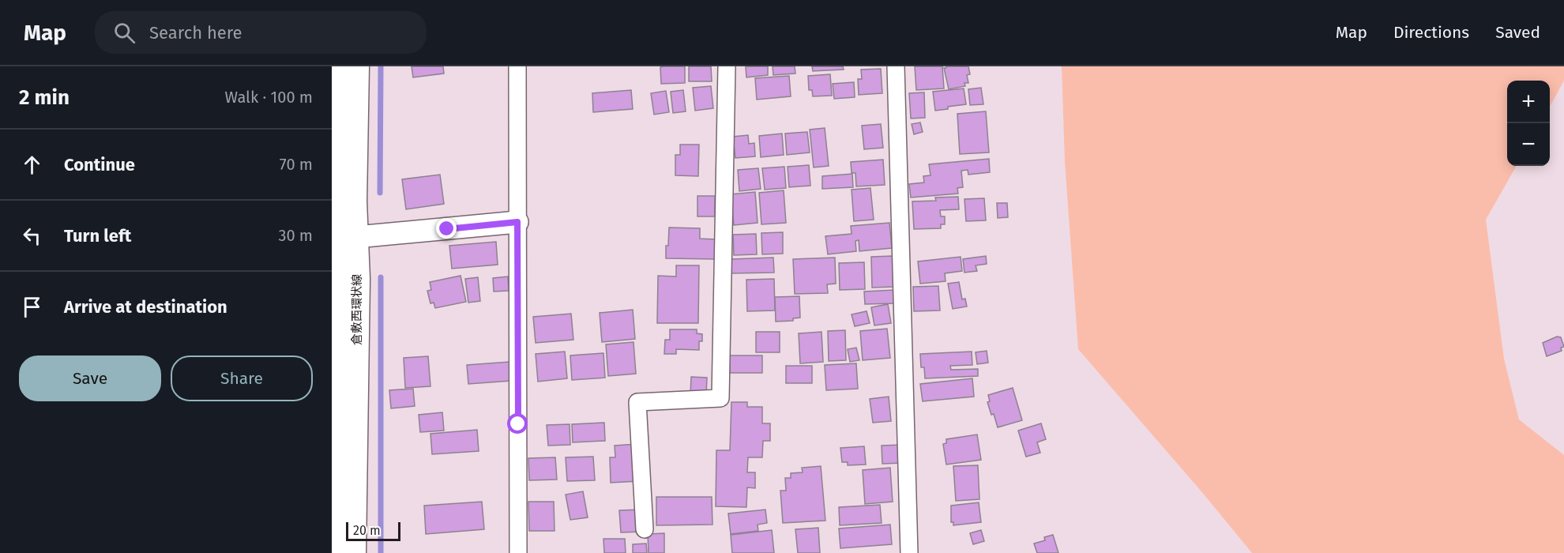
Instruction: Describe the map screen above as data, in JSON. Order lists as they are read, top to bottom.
{
  "streets": {
    "main road": ["倉敷西環状線"]
  },
  "scale_bar": "20 m",
  "page": {
    "header": "Map",
    "search": "Search here",
    "nav": ["Map", "Directions", "Saved"],
    "heading": ["2 min", "Walk · 100 m"],
    "map_buttons": ["+", "−"],
    "list": [
      ["Continue", "70 m"],
      ["Turn left", "30 m"],
      "Arrive at destination"
    ],
    "buttons": ["Save", "Share"],
    "scale": "20 m"
  }
}
